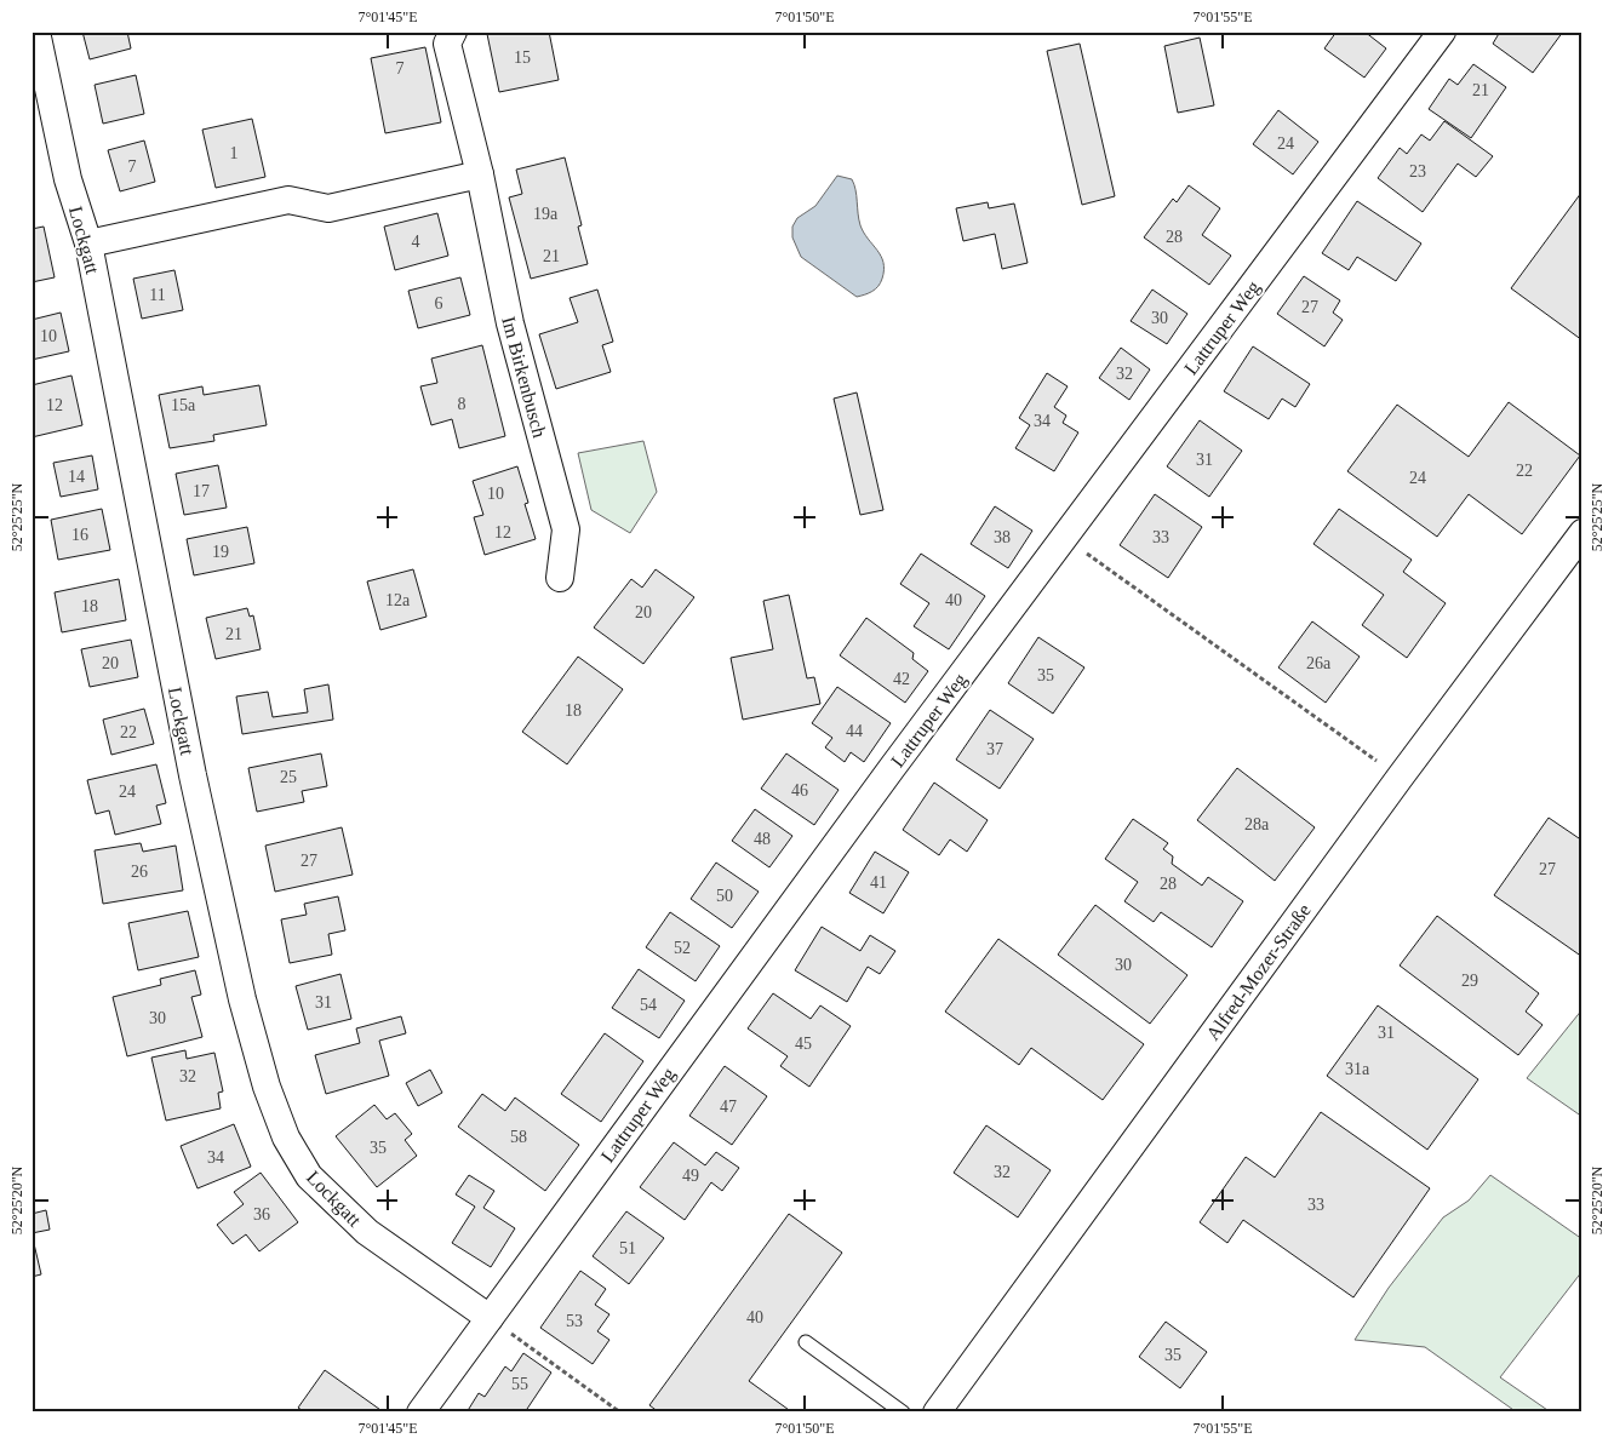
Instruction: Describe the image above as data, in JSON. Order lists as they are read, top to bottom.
{
  "streets": {
    "street": [
      "Lockgatt",
      "Lattruper Weg",
      "Im Birkenbusch",
      "Alfred-Mozer-Straße"
    ]
  },
  "crossings": [
    ["Lockgatt", "Lattruper Weg"]
  ],
  "house_numbers": [
    "15",
    "7",
    "21",
    "24",
    "1",
    "7",
    "23",
    "19a",
    "28",
    "4",
    "21",
    "11",
    "6",
    "27",
    "30",
    "10",
    "32",
    "8",
    "12",
    "15a",
    "34",
    "31",
    "22",
    "14",
    "24",
    "17",
    "10",
    "12",
    "16",
    "38",
    "33",
    "19",
    "12a",
    "40",
    "18",
    "20",
    "21",
    "20",
    "26a",
    "35",
    "42",
    "18",
    "44",
    "22",
    "37",
    "25",
    "46",
    "24",
    "28a",
    "48",
    "27",
    "27",
    "26",
    "41",
    "28",
    "50",
    "52",
    "30",
    "29",
    "31",
    "54",
    "30",
    "31",
    "45",
    "31a",
    "32",
    "47",
    "58",
    "35",
    "34",
    "32",
    "49",
    "33",
    "36",
    "51",
    "40",
    "53",
    "35",
    "55"
  ],
  "coordinates": [
    "7°01'45\"E",
    "7°01'50\"E",
    "7°01'55\"E",
    "52°25'25\"N",
    "52°25'20\"N"
  ]
}
